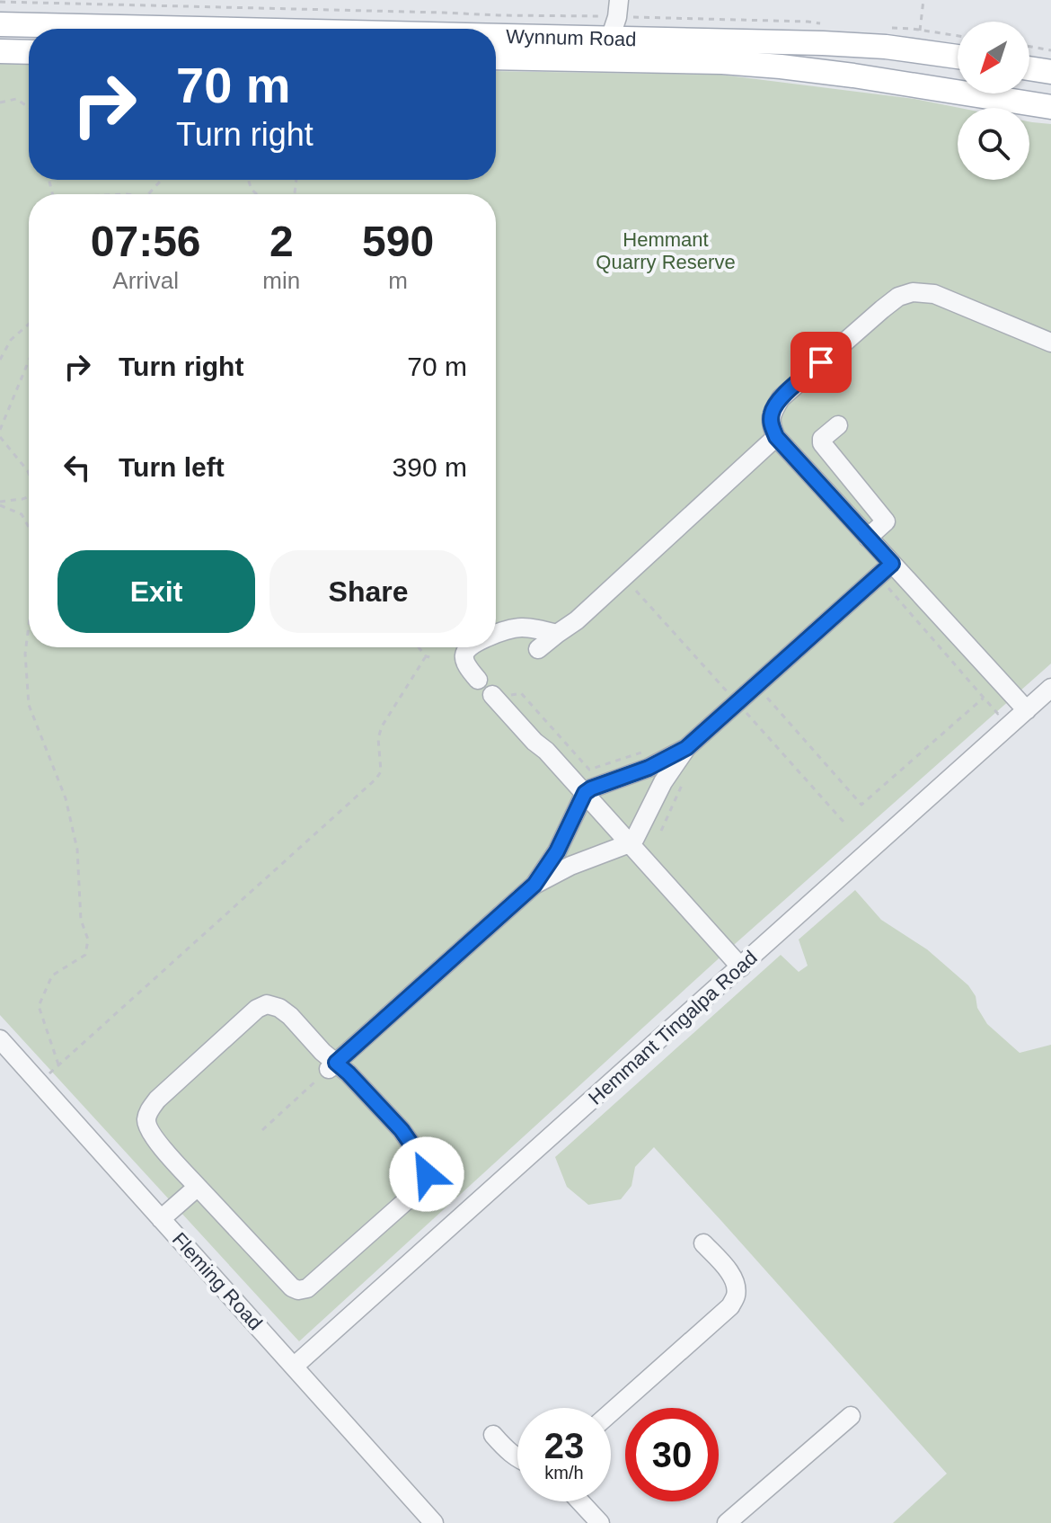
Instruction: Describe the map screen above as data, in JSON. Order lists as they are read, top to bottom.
{
  "streets": {
    "main road": ["Wynnum Road"],
    "street": ["Hemmant Tingalpa Road", "Fleming Road"]
  },
  "crossings": [
    ["Hemmant Tingalpa Road", "Fleming Road"]
  ],
  "parks": ["Hemmant Quarry Reserve"],
  "north": "bottom left",
  "page": {
    "turn": ["70 m", "Turn right"],
    "eta": [
      "07:56",
      "Arrival",
      "2",
      "min",
      "590",
      "m"
    ],
    "list": [
      {
        "name": "Turn right",
        "value": "70 m"
      },
      {
        "name": "Turn left",
        "value": "390 m"
      }
    ],
    "buttons": ["Exit", "Share"],
    "speed": "23 km/h",
    "limit": "30"
  }
}
